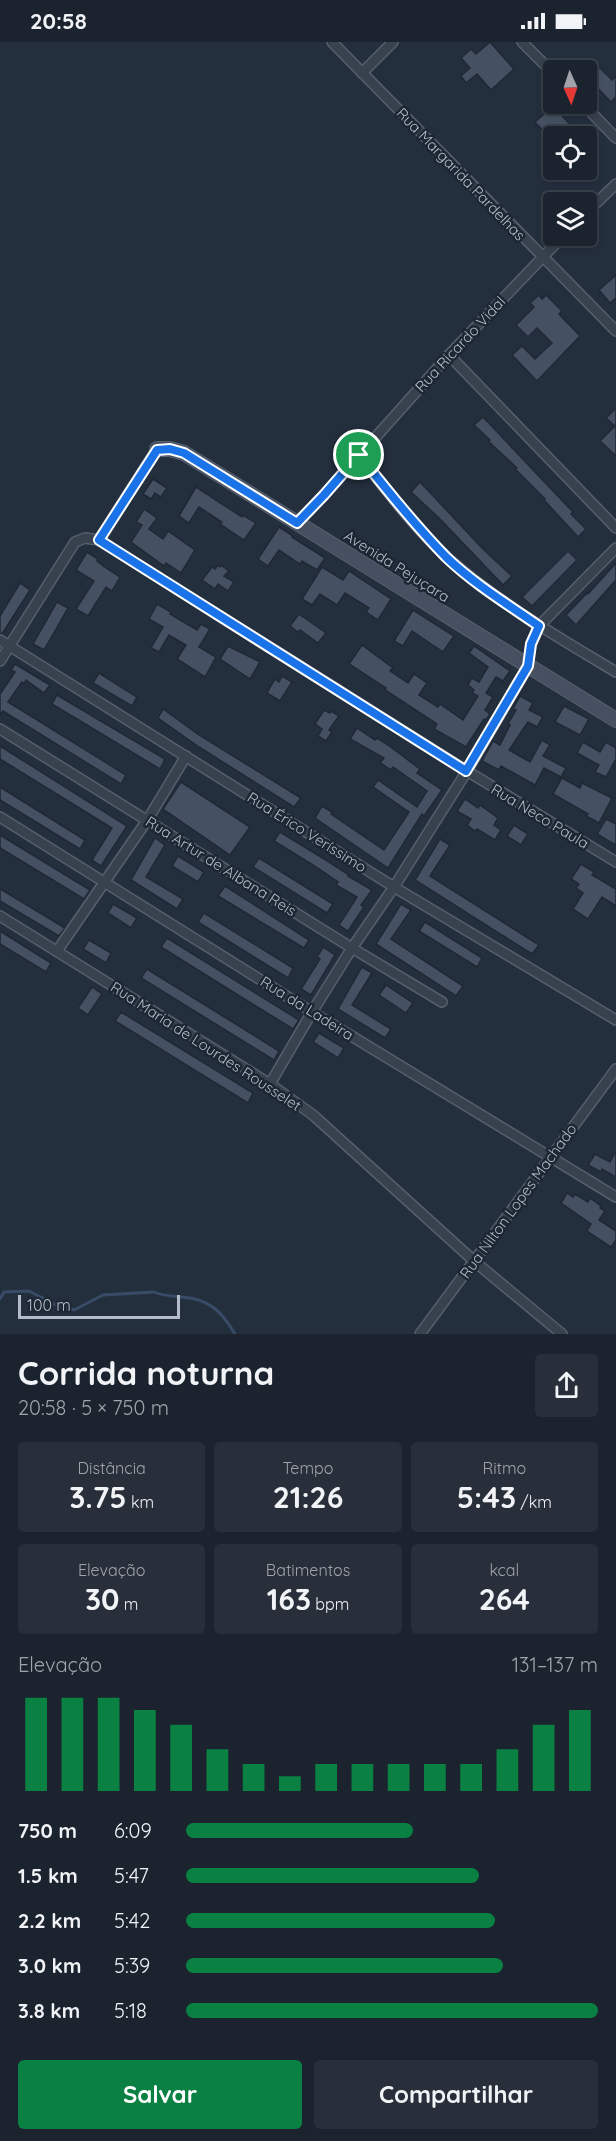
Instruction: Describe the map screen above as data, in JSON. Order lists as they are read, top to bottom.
{
  "streets": {
    "street": [
      "Rua Margarida Pardelhas",
      "Rua Ricardo Vidal",
      "Avenida Pejuçara",
      "Rua Neco Paula",
      "Rua Érico Veríssimo",
      "Rua Artur de Albana Reis",
      "Rua da Ladeira",
      "Rua Maria de Lourdes Rousselet",
      "Rua Nilton Lopes Machado"
    ]
  },
  "crossings": [
    ["Rua Margarida Pardelhas", "Rua Ricardo Vidal"],
    ["Rua Ricardo Vidal", "Avenida Pejuçara"],
    ["Rua da Ladeira", "Rua Nilton Lopes Machado"],
    ["Rua Maria de Lourdes Rousselet", "Rua Nilton Lopes Machado"]
  ],
  "scale_bar": "100 m",
  "north": "bottom",
  "page": {
    "status": "20:58",
    "scale": "100 m",
    "heading": ["Corrida noturna", "20:58 · 5 × 750 m"],
    "stats": [
      ["Distância", "3.75 km"],
      ["Tempo", "21:26"],
      ["Ritmo", "5:43 /km"],
      ["Elevação", "30 m"],
      ["Batimentos", "163 bpm"],
      ["kcal", "264"]
    ],
    "chart": ["Elevação", "131–137 m"],
    "list": [
      {
        "name": "750 m",
        "note": "6:09"
      },
      {
        "name": "1.5 km",
        "note": "5:47"
      },
      {
        "name": "2.2 km",
        "note": "5:42"
      },
      {
        "name": "3.0 km",
        "note": "5:39"
      },
      {
        "name": "3.8 km",
        "note": "5:18"
      }
    ],
    "buttons": ["Salvar", "Compartilhar"]
  }
}
